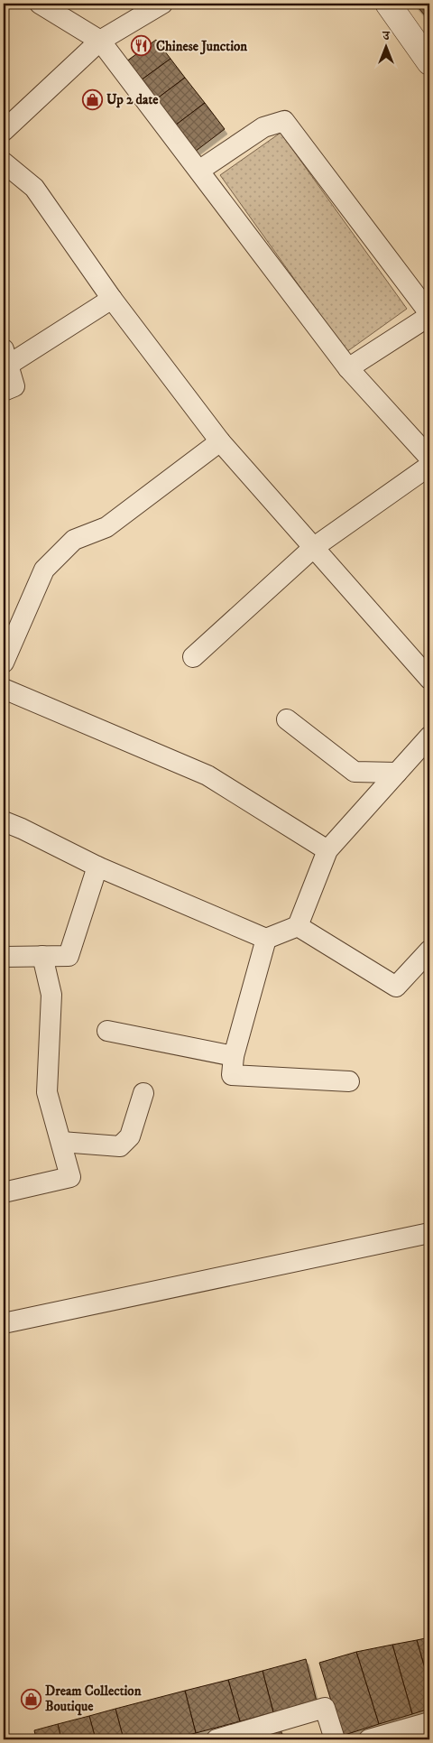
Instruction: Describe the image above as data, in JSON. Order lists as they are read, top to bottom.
{
  "places": {
    "restaurant": ["Chinese Junction"],
    "shop": ["Up 2 date", "Dream Collection Boutique"]
  },
  "north": "top"
}
